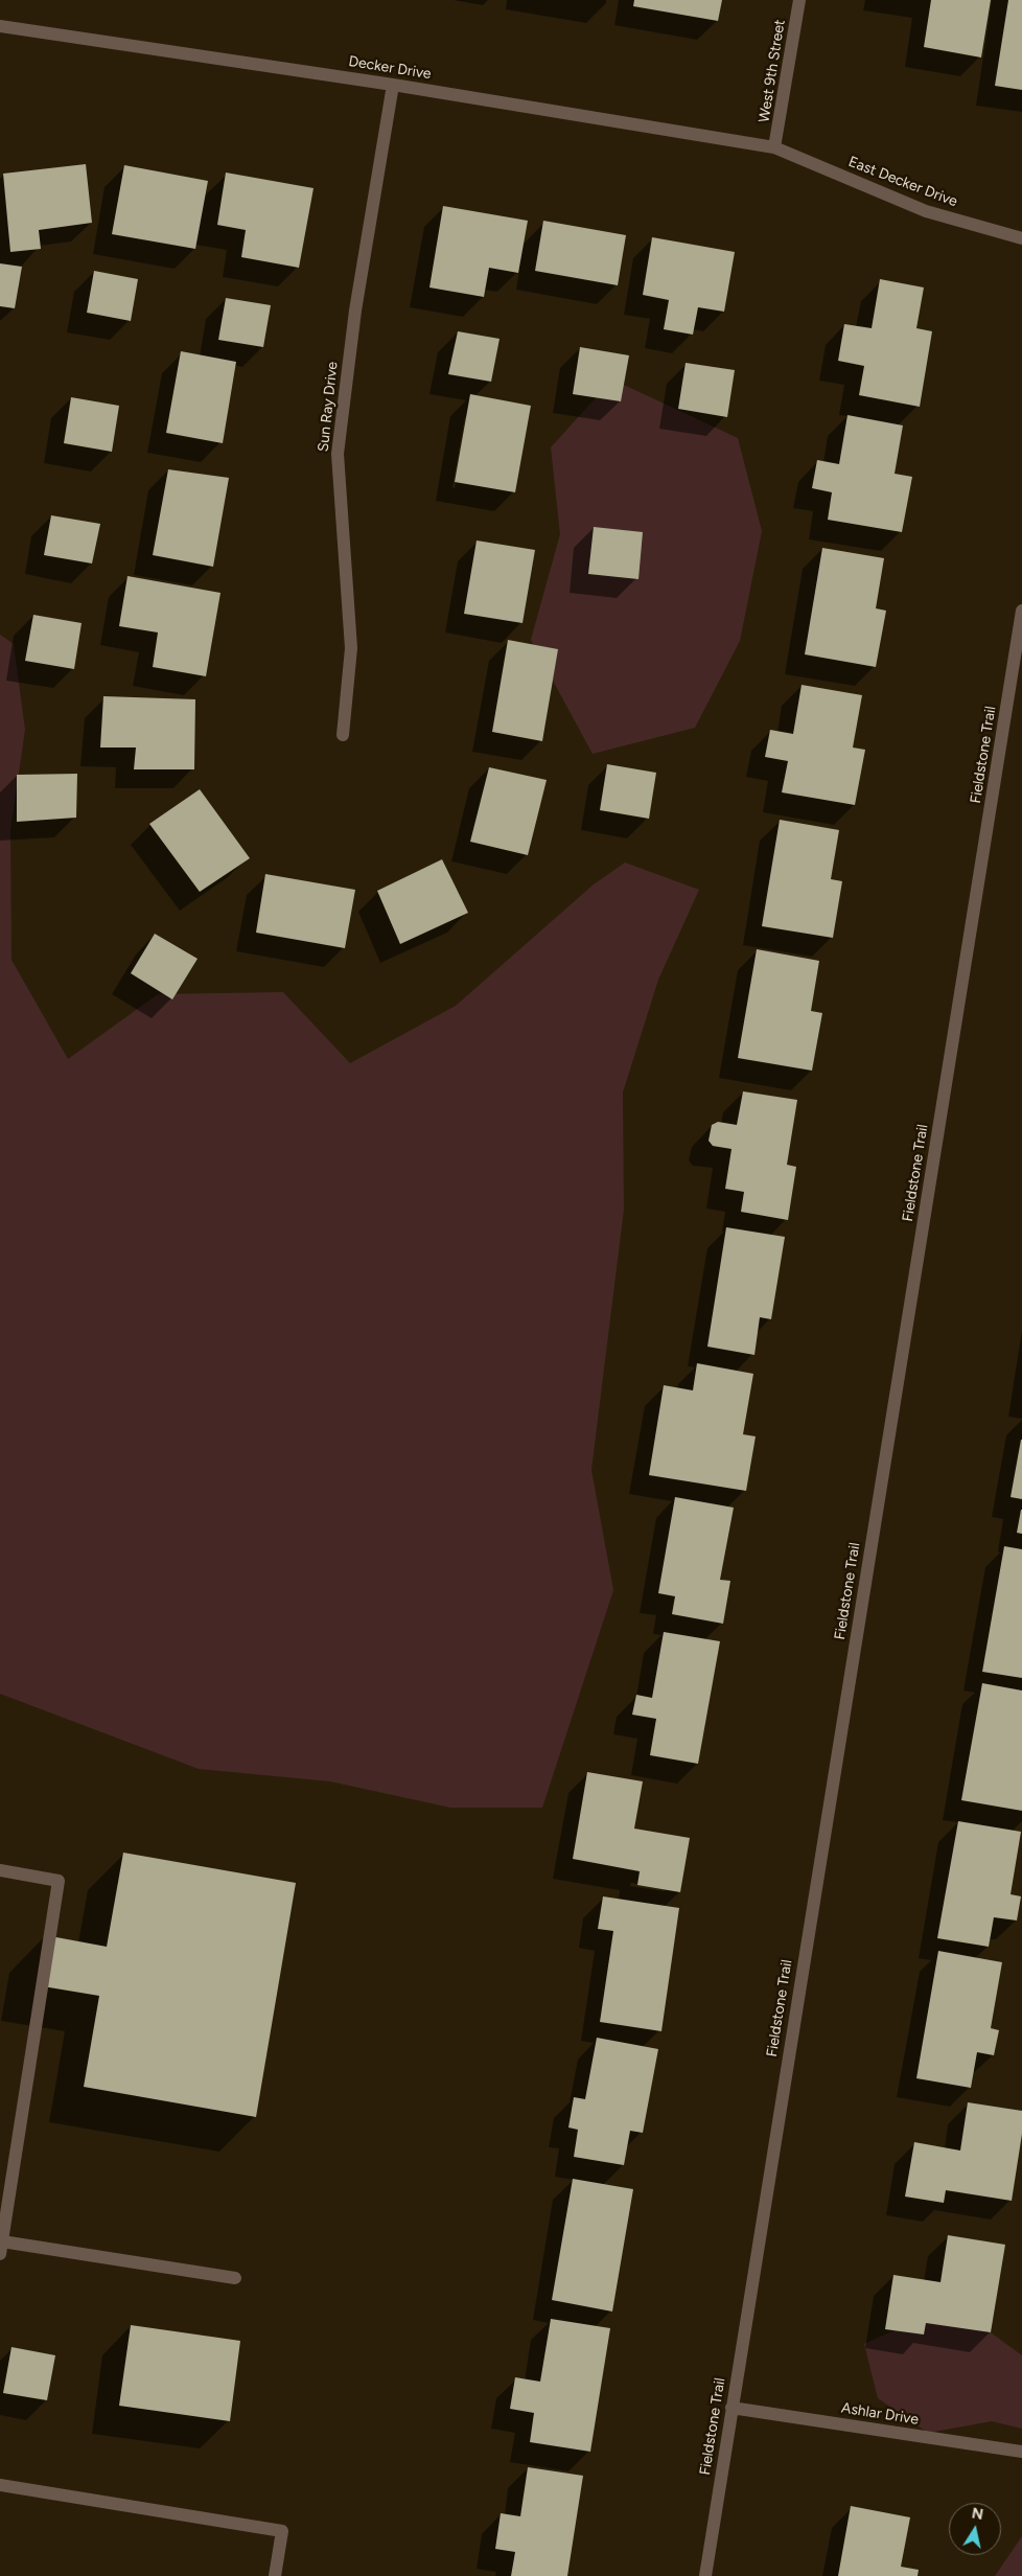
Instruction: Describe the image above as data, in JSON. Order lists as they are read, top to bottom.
{
  "streets": {
    "street": [
      "Decker Drive",
      "West 9th Street",
      "East Decker Drive",
      "Sun Ray Drive",
      "Fieldstone Trail",
      "Ashlar Drive"
    ]
  },
  "crossings": [
    ["Decker Drive", "West 9th Street"],
    ["Decker Drive", "East Decker Drive"],
    ["Decker Drive", "Sun Ray Drive"],
    ["West 9th Street", "East Decker Drive"],
    ["Fieldstone Trail", "Ashlar Drive"]
  ],
  "north": "top"
}
